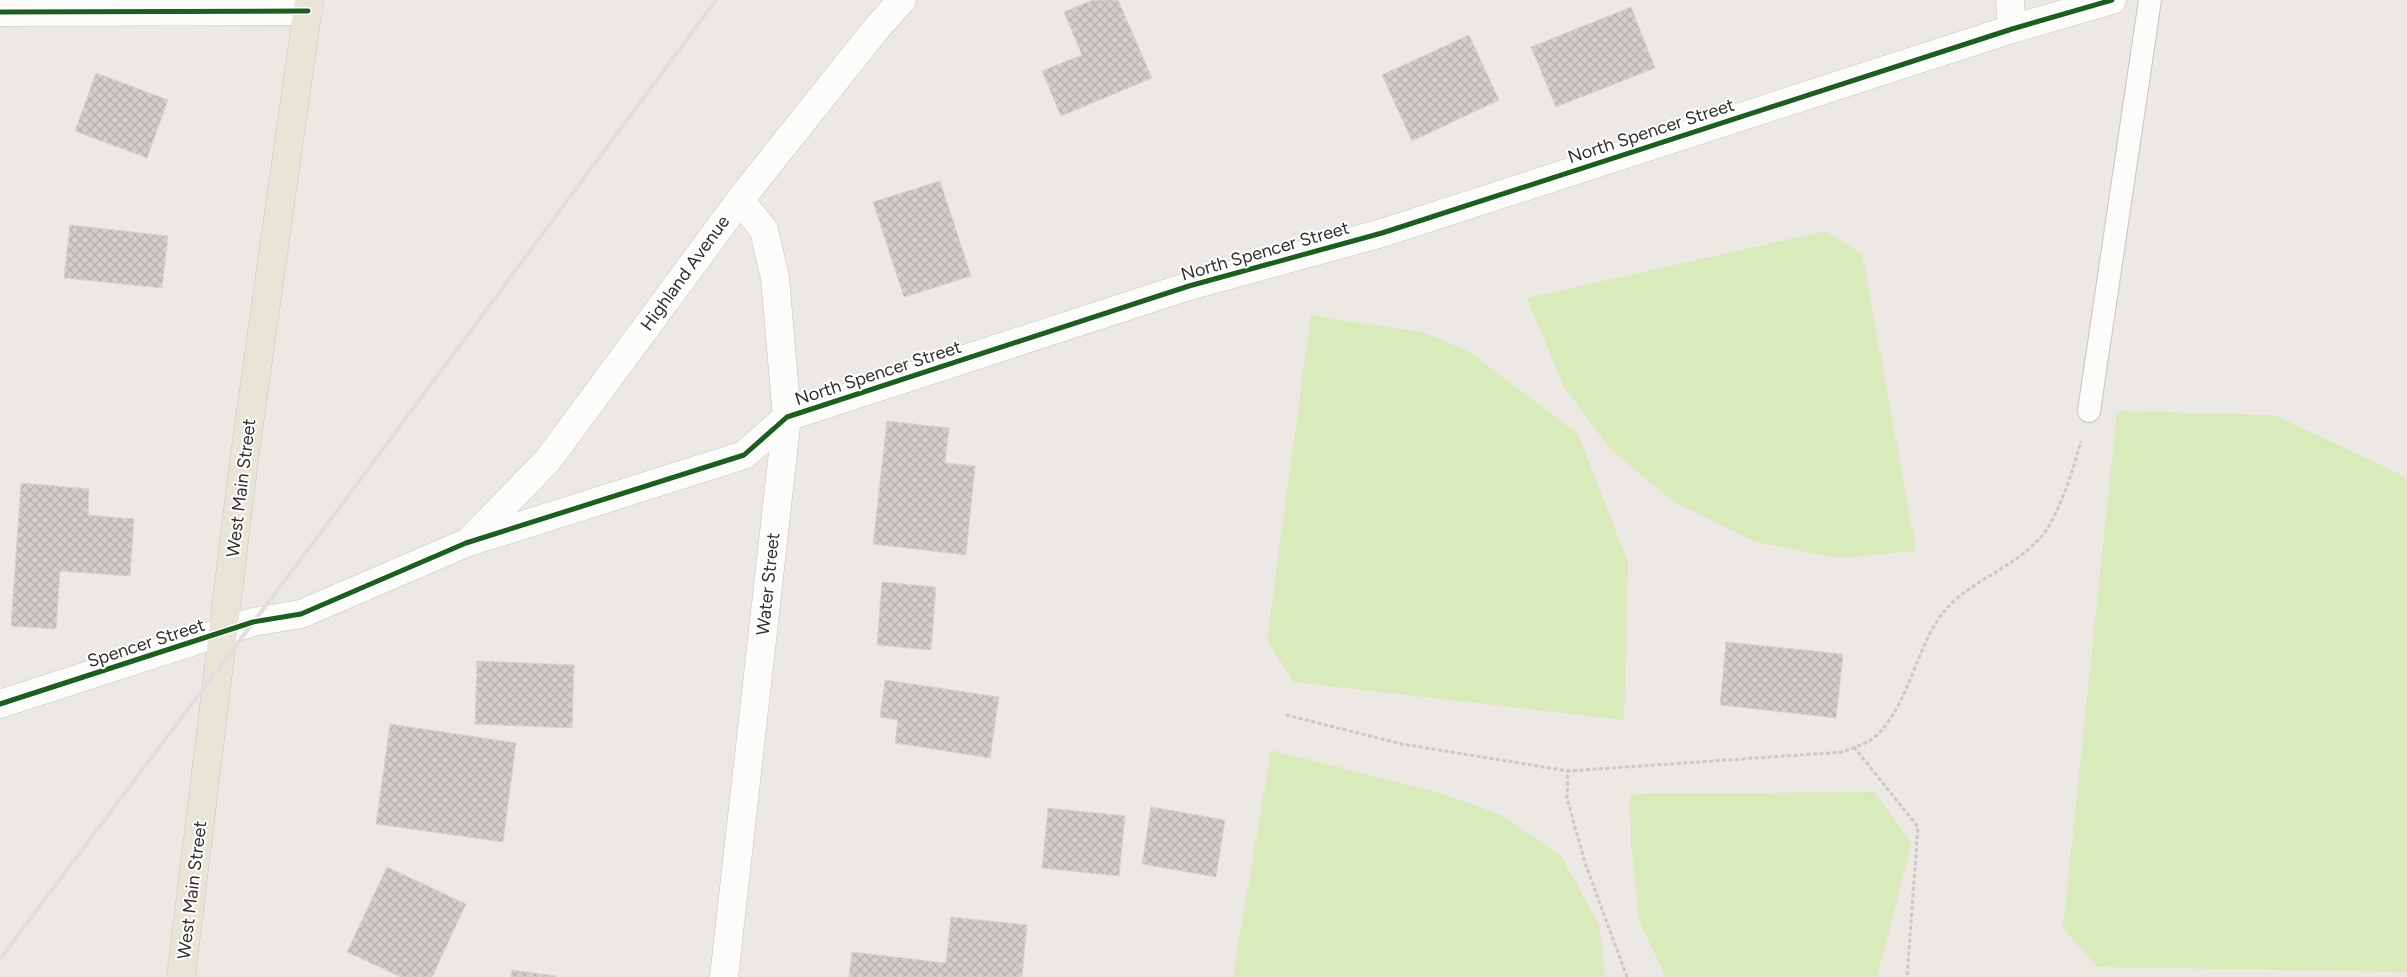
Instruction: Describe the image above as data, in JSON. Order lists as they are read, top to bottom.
{
  "streets": {
    "main road": ["West Main Street"],
    "street": [
      "North Spencer Street",
      "Highland Avenue",
      "Water Street",
      "Spencer Street"
    ]
  },
  "crossings": [
    ["North Spencer Street", "Highland Avenue"],
    ["North Spencer Street", "Water Street"],
    ["North Spencer Street", "Spencer Street"],
    ["Highland Avenue", "Water Street"],
    ["West Main Street", "Spencer Street"]
  ]
}
